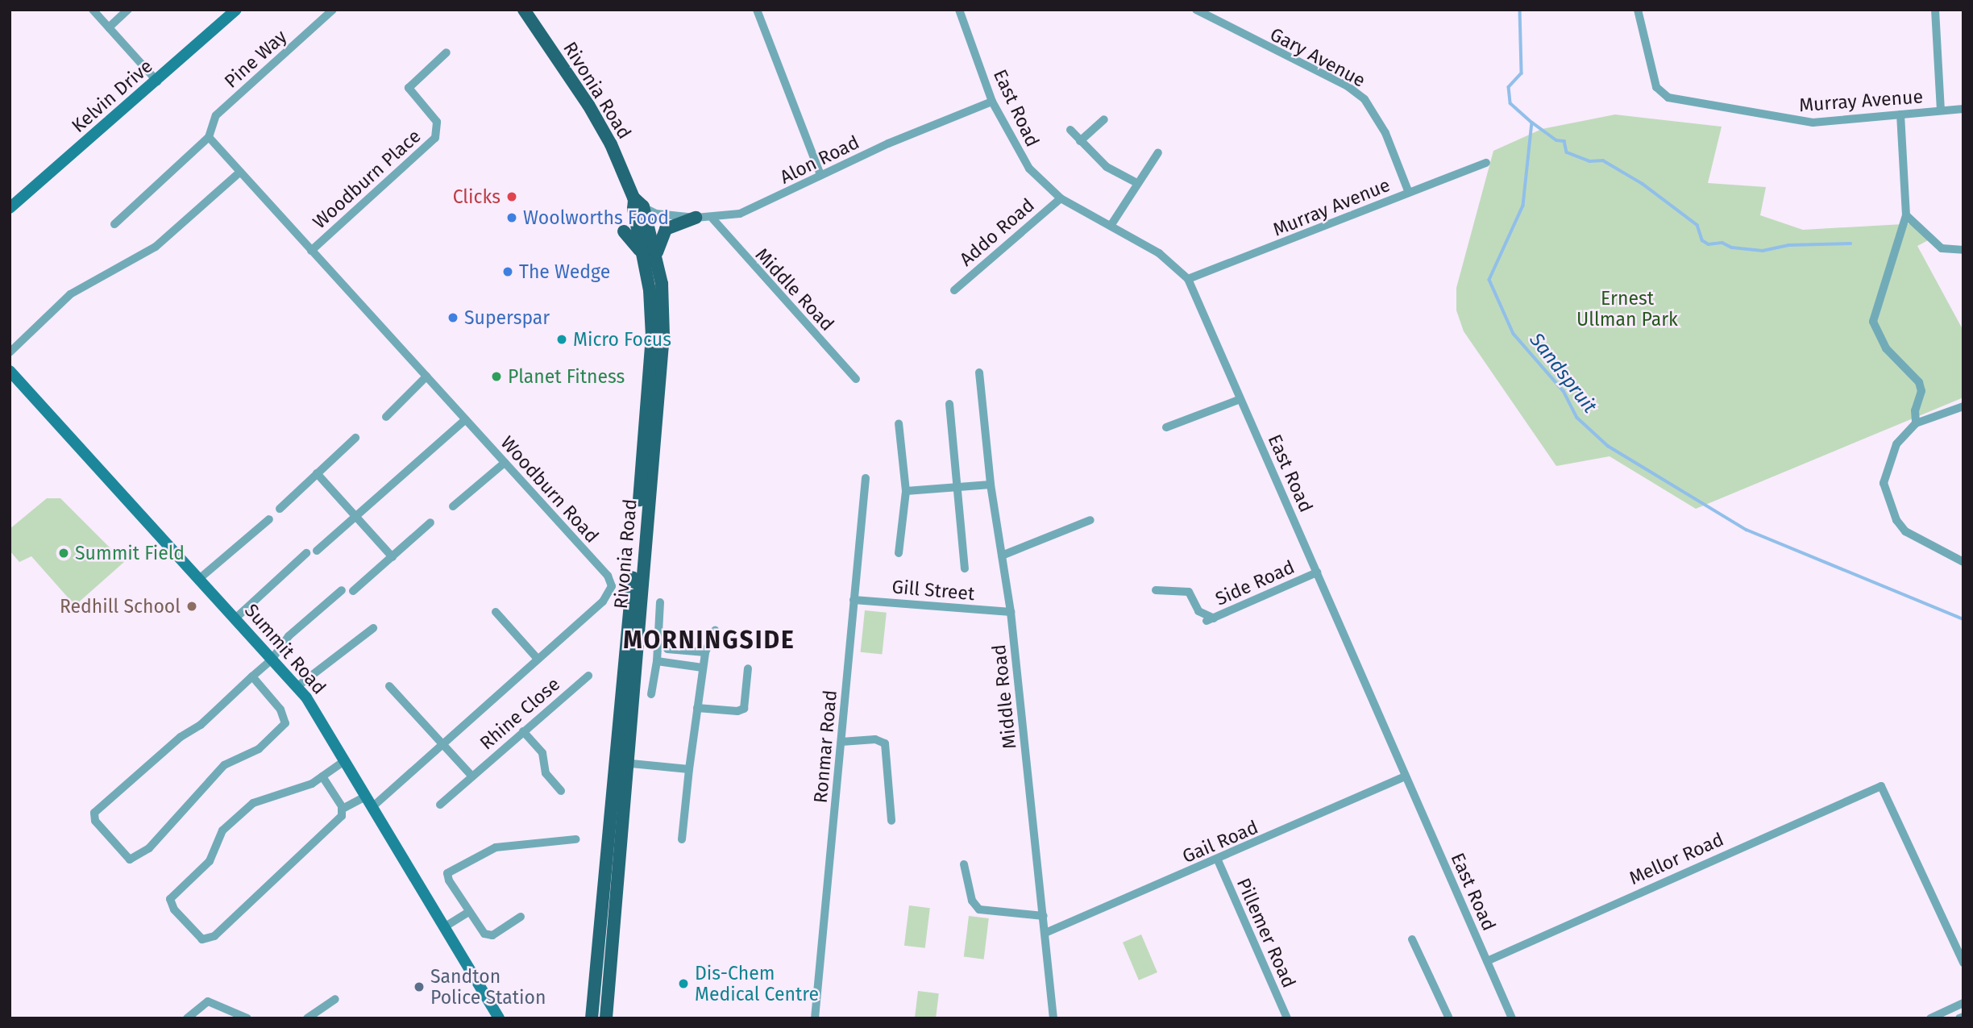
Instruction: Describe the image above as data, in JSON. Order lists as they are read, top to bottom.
{
  "streets": {
    "main road": ["Rivonia Road", "Kelvin Drive", "Summit Road"],
    "street": [
      "Gary Avenue",
      "Pine Way",
      "Murray Avenue",
      "East Road",
      "Alon Road",
      "Woodburn Place",
      "Addo Road",
      "Middle Road",
      "Woodburn Road",
      "Side Road",
      "Gill Street",
      "Rhine Close",
      "Ronmar Road",
      "Gail Road",
      "Mellor Road",
      "Pillemer Road"
    ]
  },
  "crossings": [
    ["Gary Avenue", "Murray Avenue"],
    ["Pine Way", "Woodburn Road"],
    ["Rivonia Road", "Alon Road"],
    ["Murray Avenue", "East Road"],
    ["East Road", "Alon Road"],
    ["East Road", "Addo Road"],
    ["East Road", "Side Road"],
    ["East Road", "Gail Road"],
    ["East Road", "Mellor Road"],
    ["Alon Road", "Middle Road"],
    ["Woodburn Place", "Woodburn Road"],
    ["Middle Road", "Gill Street"],
    ["Middle Road", "Gail Road"],
    ["Woodburn Road", "Summit Road"],
    ["Gill Street", "Ronmar Road"],
    ["Gail Road", "Pillemer Road"]
  ],
  "districts": ["MORNINGSIDE"],
  "water": ["Sandspruit"],
  "parks": ["Ernest Ullman Park"],
  "places": [
    "Clicks",
    "Woolworths Food",
    "The Wedge",
    "Superspar",
    "Micro Focus",
    "Planet Fitness",
    "Summit Field",
    "Redhill School",
    "Dis-Chem Medical Centre",
    "Sandton Police Station"
  ]
}
